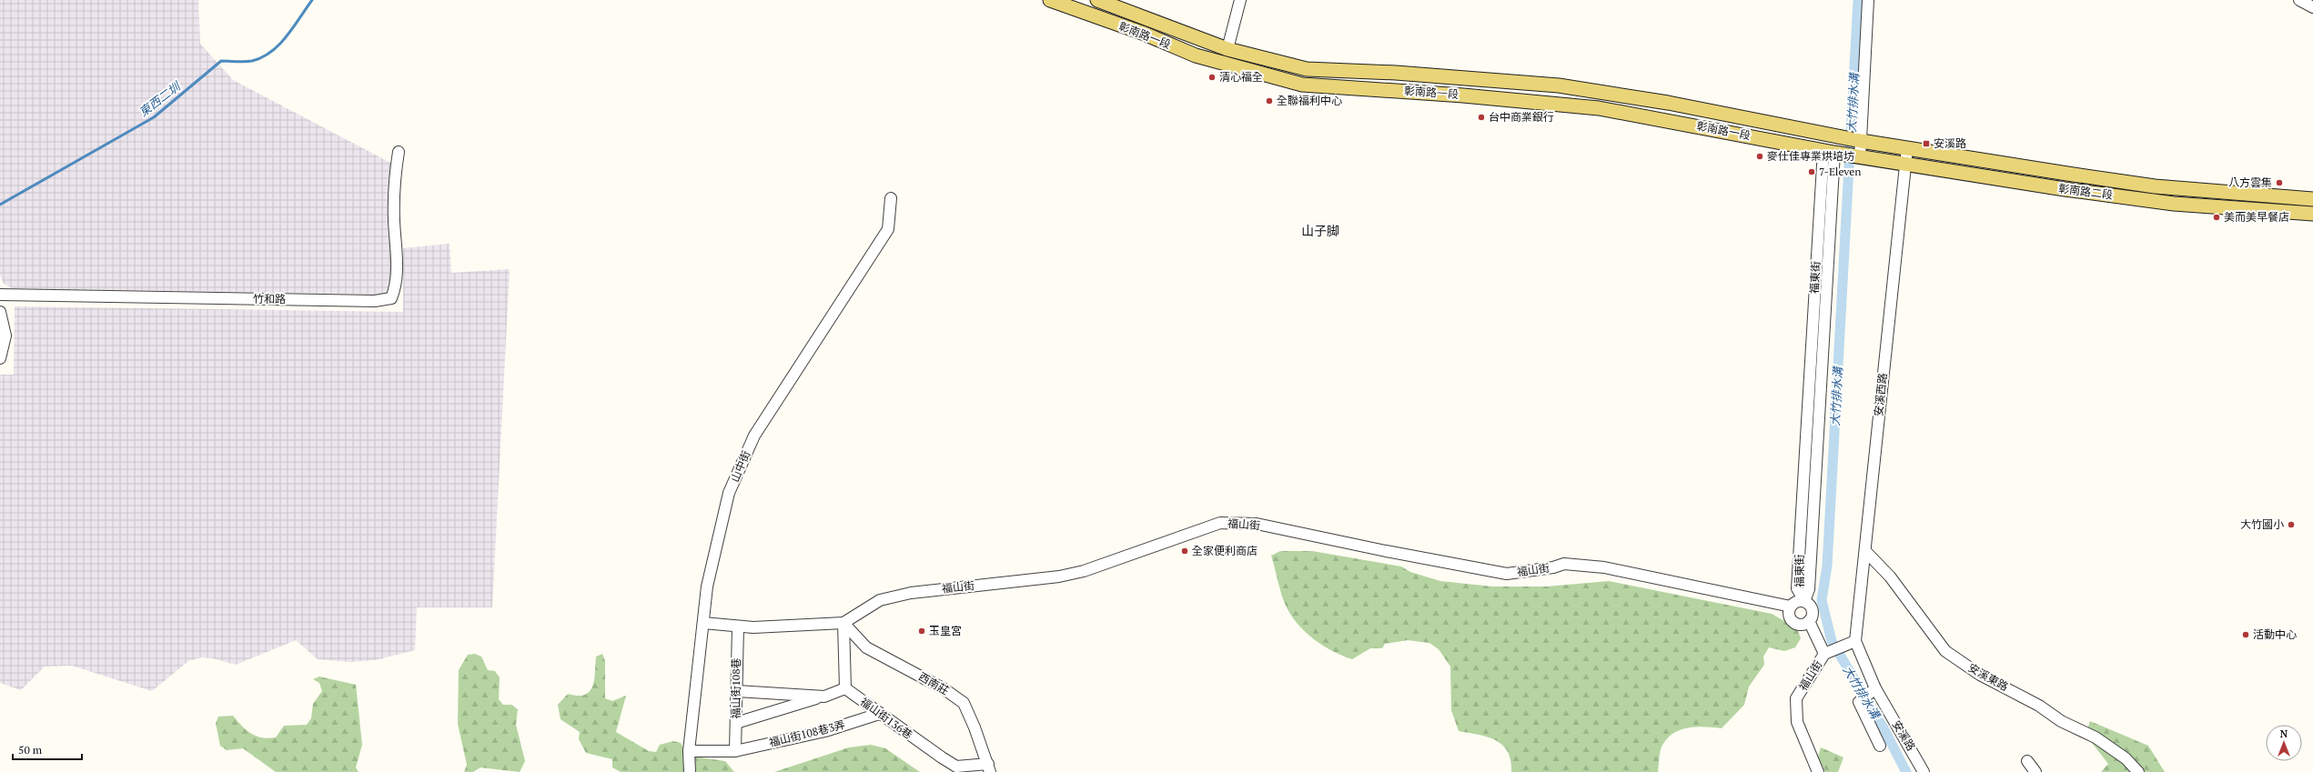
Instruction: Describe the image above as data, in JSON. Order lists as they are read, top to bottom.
{
  "streets": {
    "main road": ["彰南路一段", "彰南路二段", "福東街"],
    "street": [
      "竹和路",
      "安溪西路",
      "山中街",
      "福山街",
      "安溪東路",
      "西南莊",
      "福山街108巷",
      "福山街136巷",
      "福山街108巷3弄",
      "安溪路"
    ]
  },
  "crossings": [
    ["彰南路一段", "彰南路二段"],
    ["彰南路一段", "福東街"],
    ["彰南路二段", "安溪西路"],
    ["福東街", "福山街"],
    ["安溪西路", "安溪東路"],
    ["安溪西路", "安溪路"],
    ["山中街", "福山街"],
    ["山中街", "福山街108巷3弄"],
    ["福山街", "西南莊"],
    ["福山街", "福山街108巷"],
    ["西南莊", "福山街136巷"],
    ["福山街108巷", "福山街108巷3弄"],
    ["福山街136巷", "福山街108巷3弄"]
  ],
  "districts": ["山子脚"],
  "water": ["東西二圳", "大竹排水溝"],
  "places": {
    "other": [
      "清心福全",
      "全聯福利中心",
      "台中商業銀行",
      "麥仕佳專業烘培坊",
      "7-Eleven",
      "八方雲集",
      "美而美早餐店",
      "大竹國小",
      "全家便利商店",
      "玉皇宮",
      "活動中心"
    ],
    "transit": ["安溪路"]
  },
  "scale_bar": "50 m",
  "north": "top"
}
